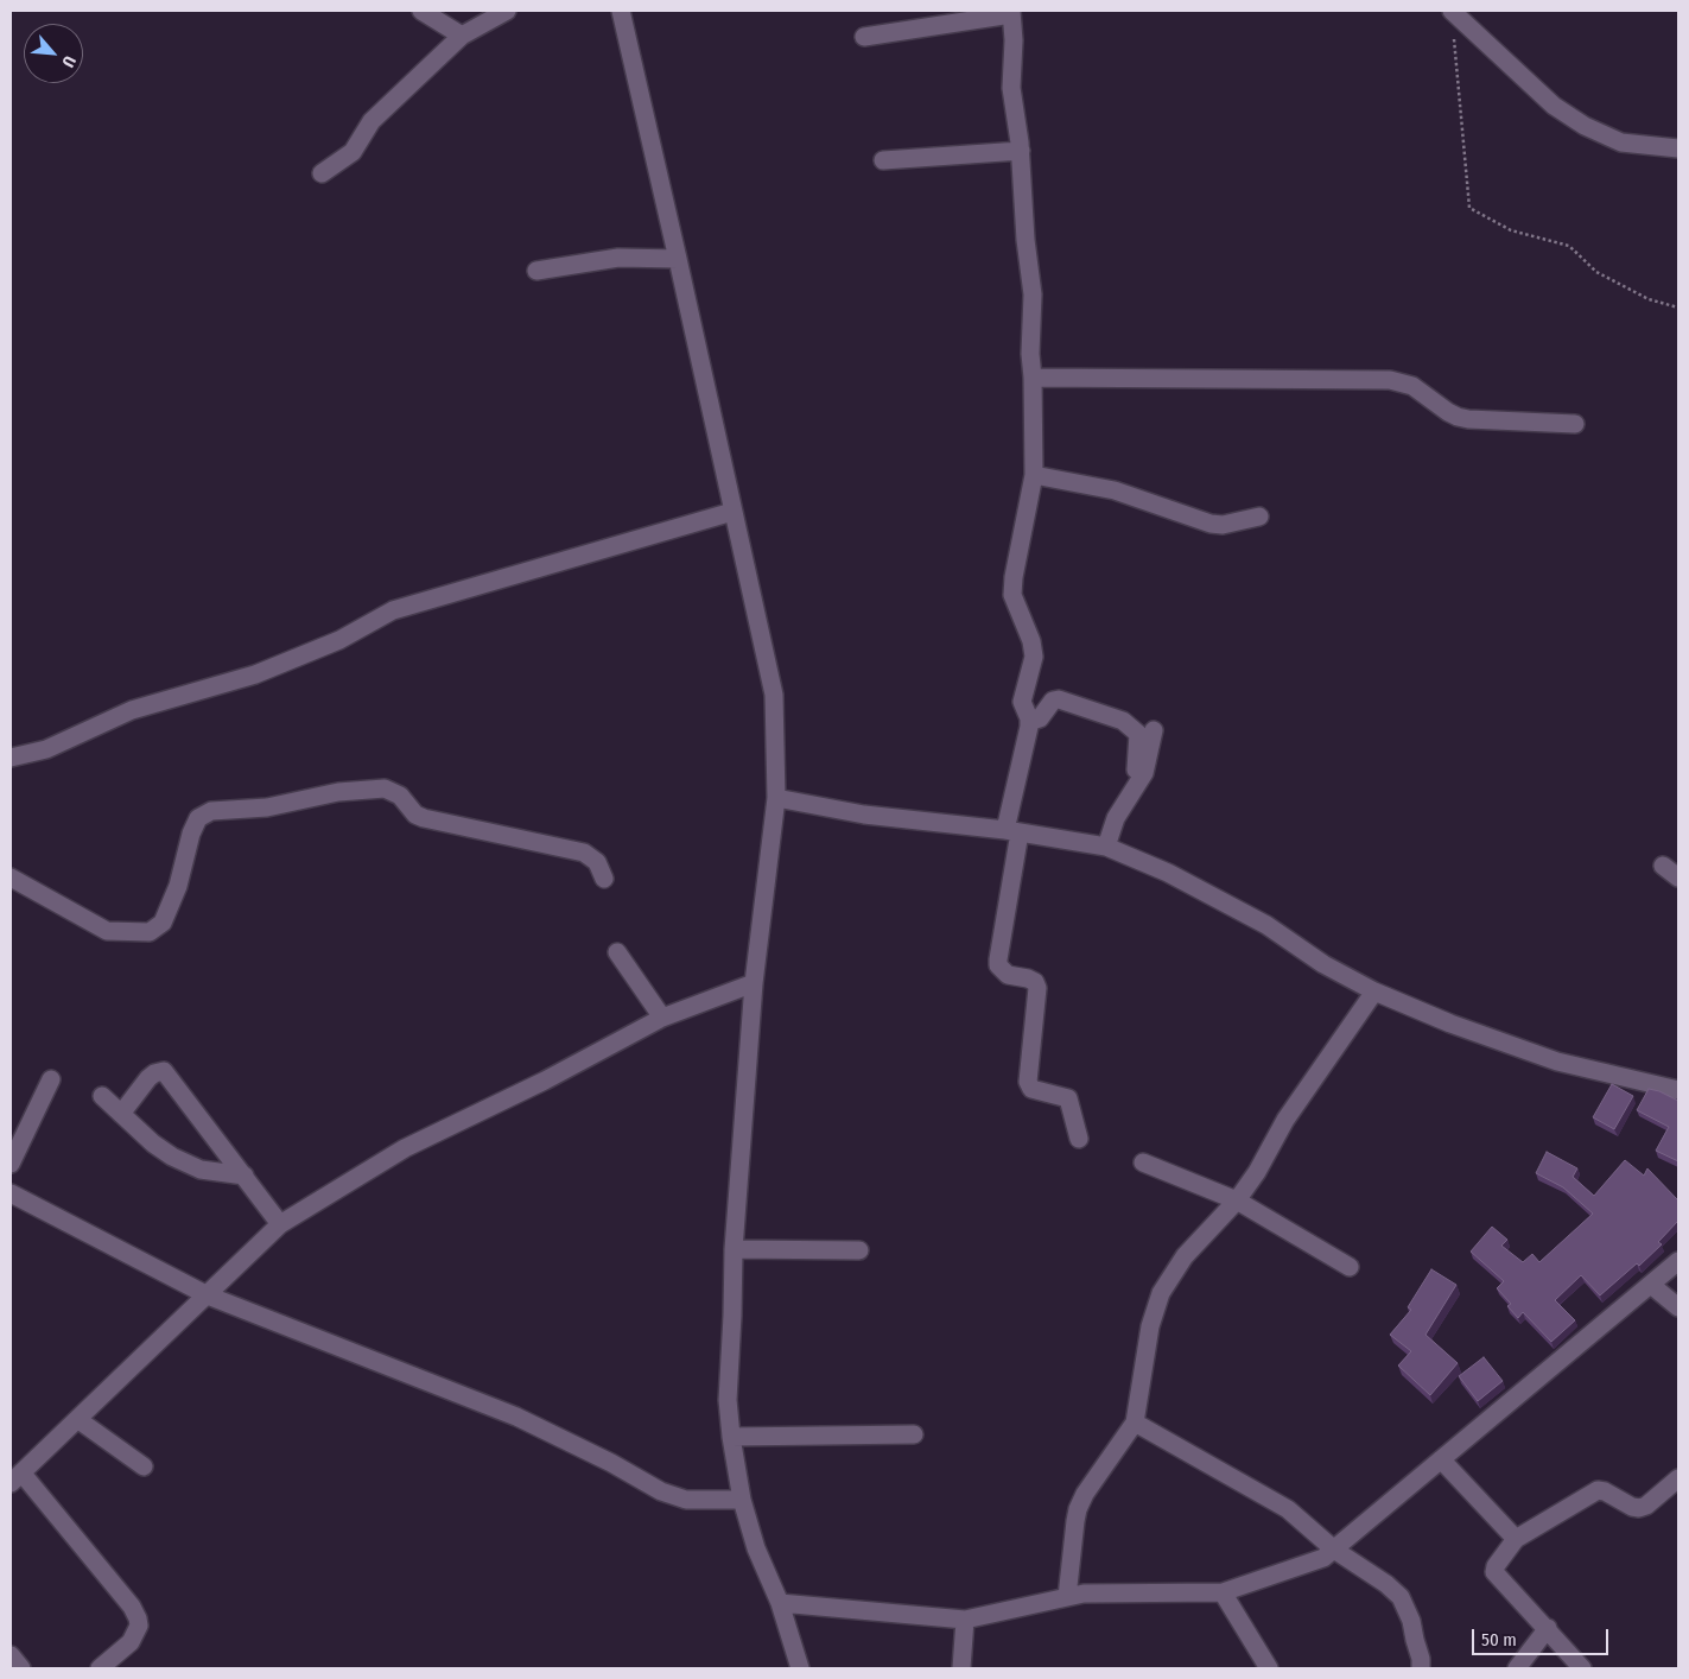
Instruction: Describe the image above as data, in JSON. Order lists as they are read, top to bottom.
{
  "scale_bar": "50 m",
  "north": "bottom right"
}
